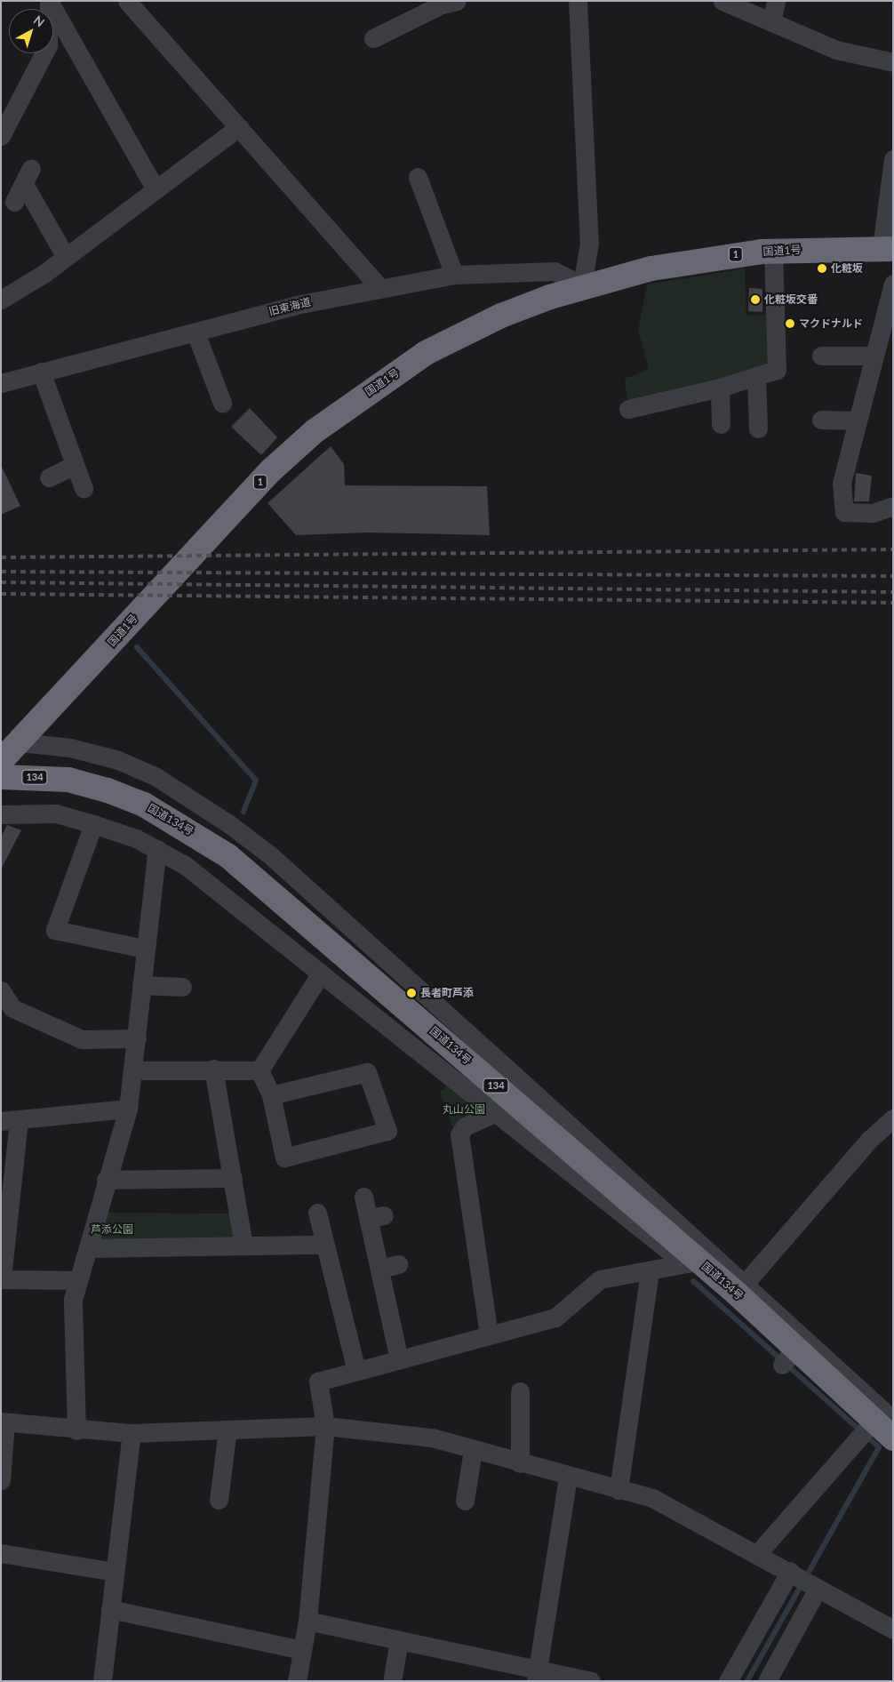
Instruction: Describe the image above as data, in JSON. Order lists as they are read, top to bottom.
{
  "streets": {
    "highway": [
      "国道1号",
      "1",
      "134",
      "国道134号"
    ],
    "street": ["旧東海道"]
  },
  "crossings": [
    ["国道1号", "旧東海道"]
  ],
  "parks": ["丸山公園", "芦添公園"],
  "places": [
    "化粧坂",
    "化粧坂交番",
    "マクドナルド",
    "長者町芦添"
  ],
  "north": "top right"
}
